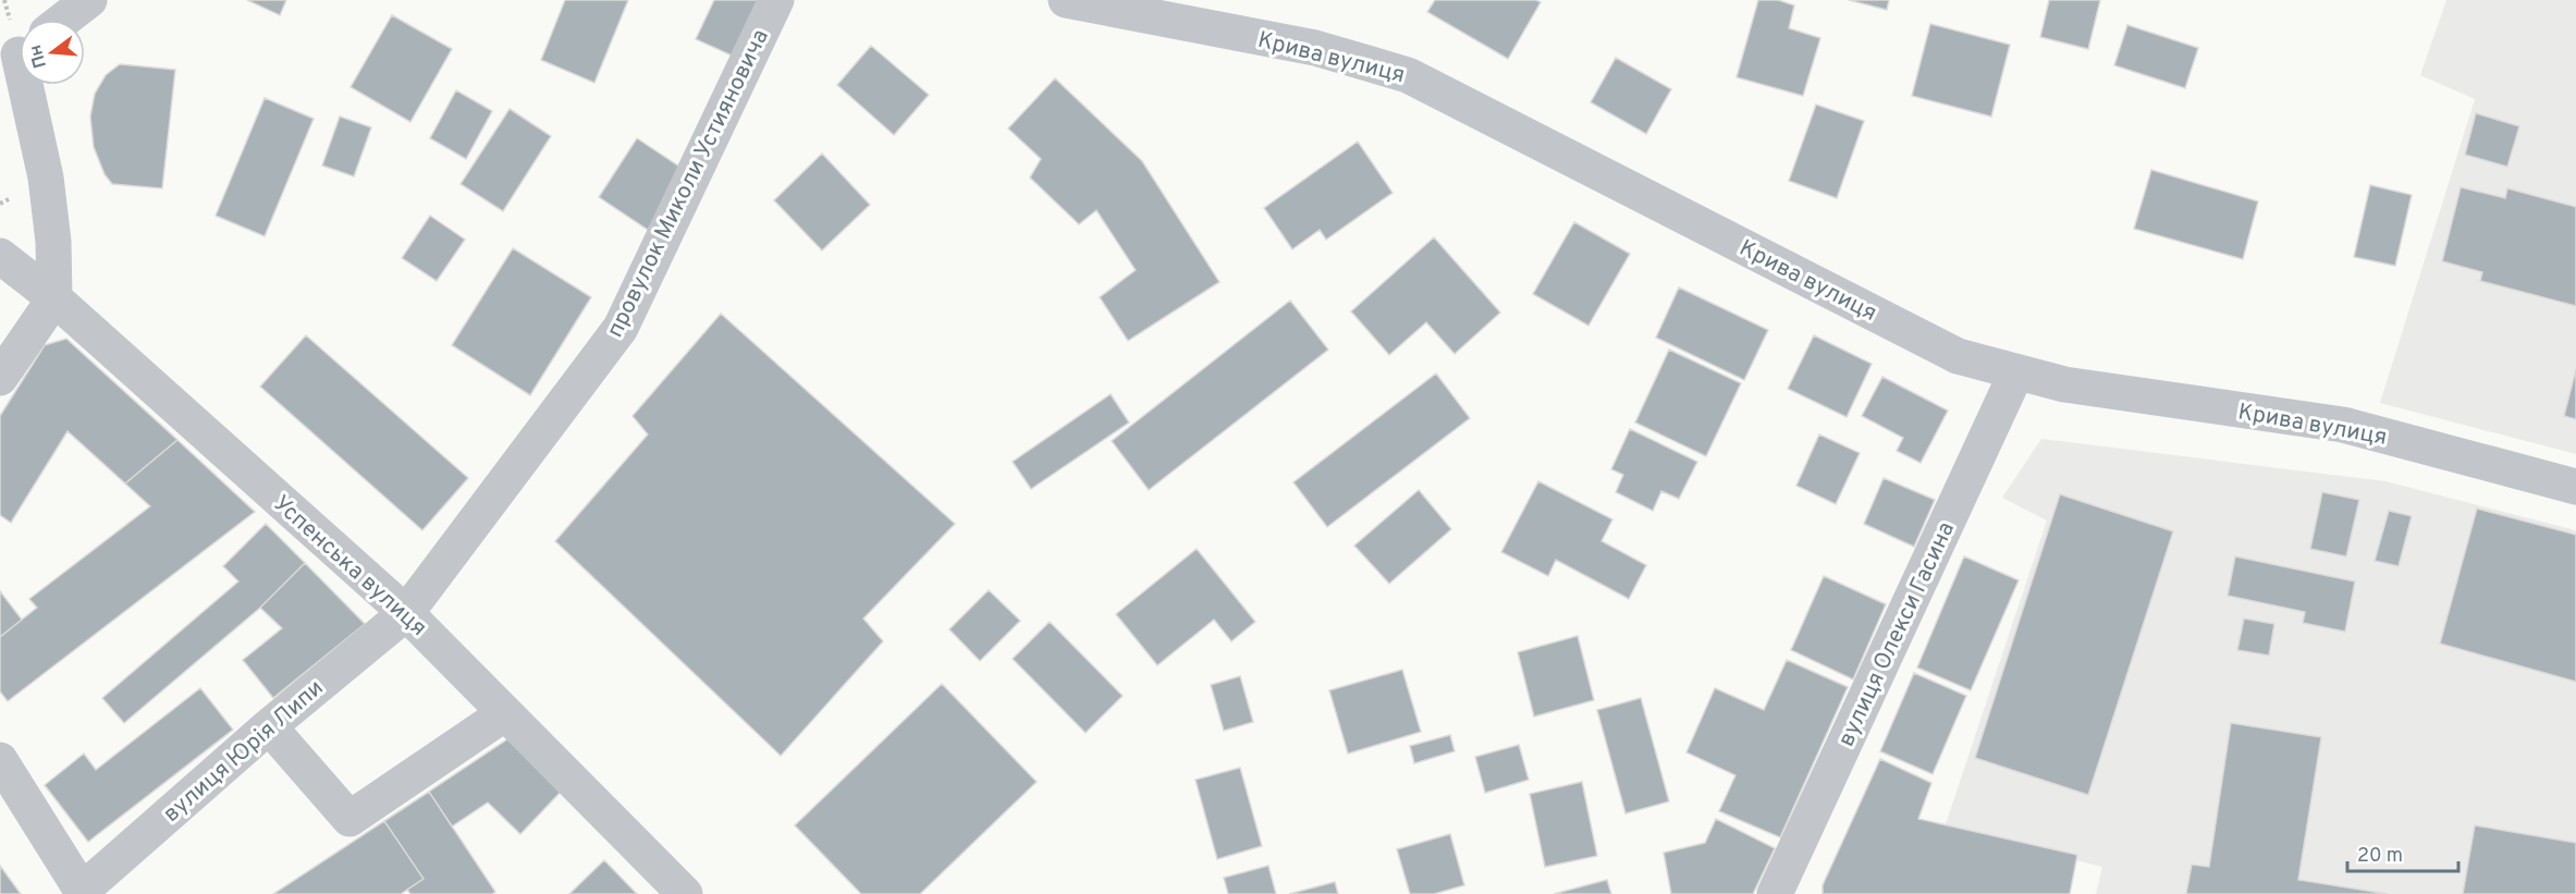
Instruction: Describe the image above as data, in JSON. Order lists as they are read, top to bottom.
{
  "streets": {
    "street": [
      "Крива вулиця",
      "провулок Миколи Устияновича",
      "Успенська вулиця",
      "вулиця Олекси Гасина",
      "вулиця Юрія Липи"
    ]
  },
  "crossings": [
    ["Крива вулиця", "вулиця Олекси Гасина"],
    ["провулок Миколи Устияновича", "Успенська вулиця"],
    ["провулок Миколи Устияновича", "вулиця Юрія Липи"],
    ["Успенська вулиця", "вулиця Юрія Липи"]
  ],
  "scale_bar": "20 m",
  "north": "left"
}
